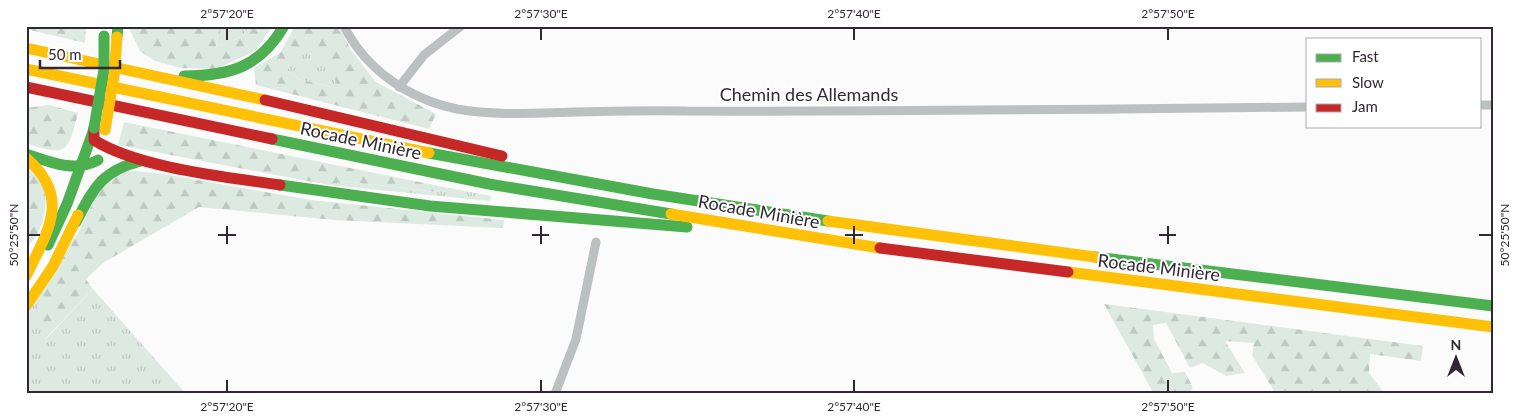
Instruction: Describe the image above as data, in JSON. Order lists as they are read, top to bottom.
{
  "streets": {
    "main road": ["Rocade Minière"],
    "street": ["Chemin des Allemands"]
  },
  "legend": ["Fast", "Slow", "Jam"],
  "scale_bar": "50 m",
  "north": "top",
  "coordinates": [
    "2°57'20\"E",
    "2°57'30\"E",
    "2°57'40\"E",
    "2°57'50\"E",
    "50°25'50\"N"
  ]
}
